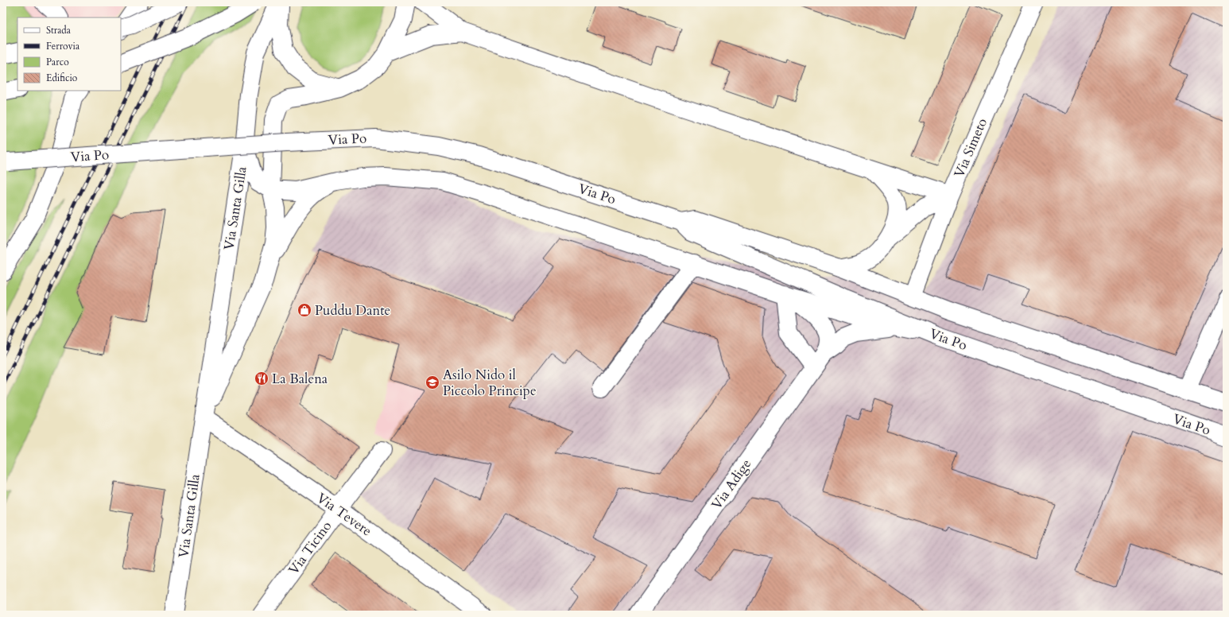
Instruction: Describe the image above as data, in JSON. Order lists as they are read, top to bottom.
{
  "streets": {
    "main road": [
      "Via Po",
      "Via Simeto",
      "Via Santa Gilla",
      "Via Adige",
      "Via Tevere",
      "Via Ticino"
    ]
  },
  "crossings": [
    ["Via Po", "Via Simeto"],
    ["Via Po", "Via Santa Gilla"],
    ["Via Santa Gilla", "Via Tevere"],
    ["Via Tevere", "Via Ticino"]
  ],
  "places": {
    "shop": ["Puddu Dante"],
    "restaurant": ["La Balena"],
    "school or university": ["Asilo Nido il Piccolo Principe"]
  },
  "legend": [
    "Strada",
    "Ferrovia",
    "Parco",
    "Edificio"
  ]
}
